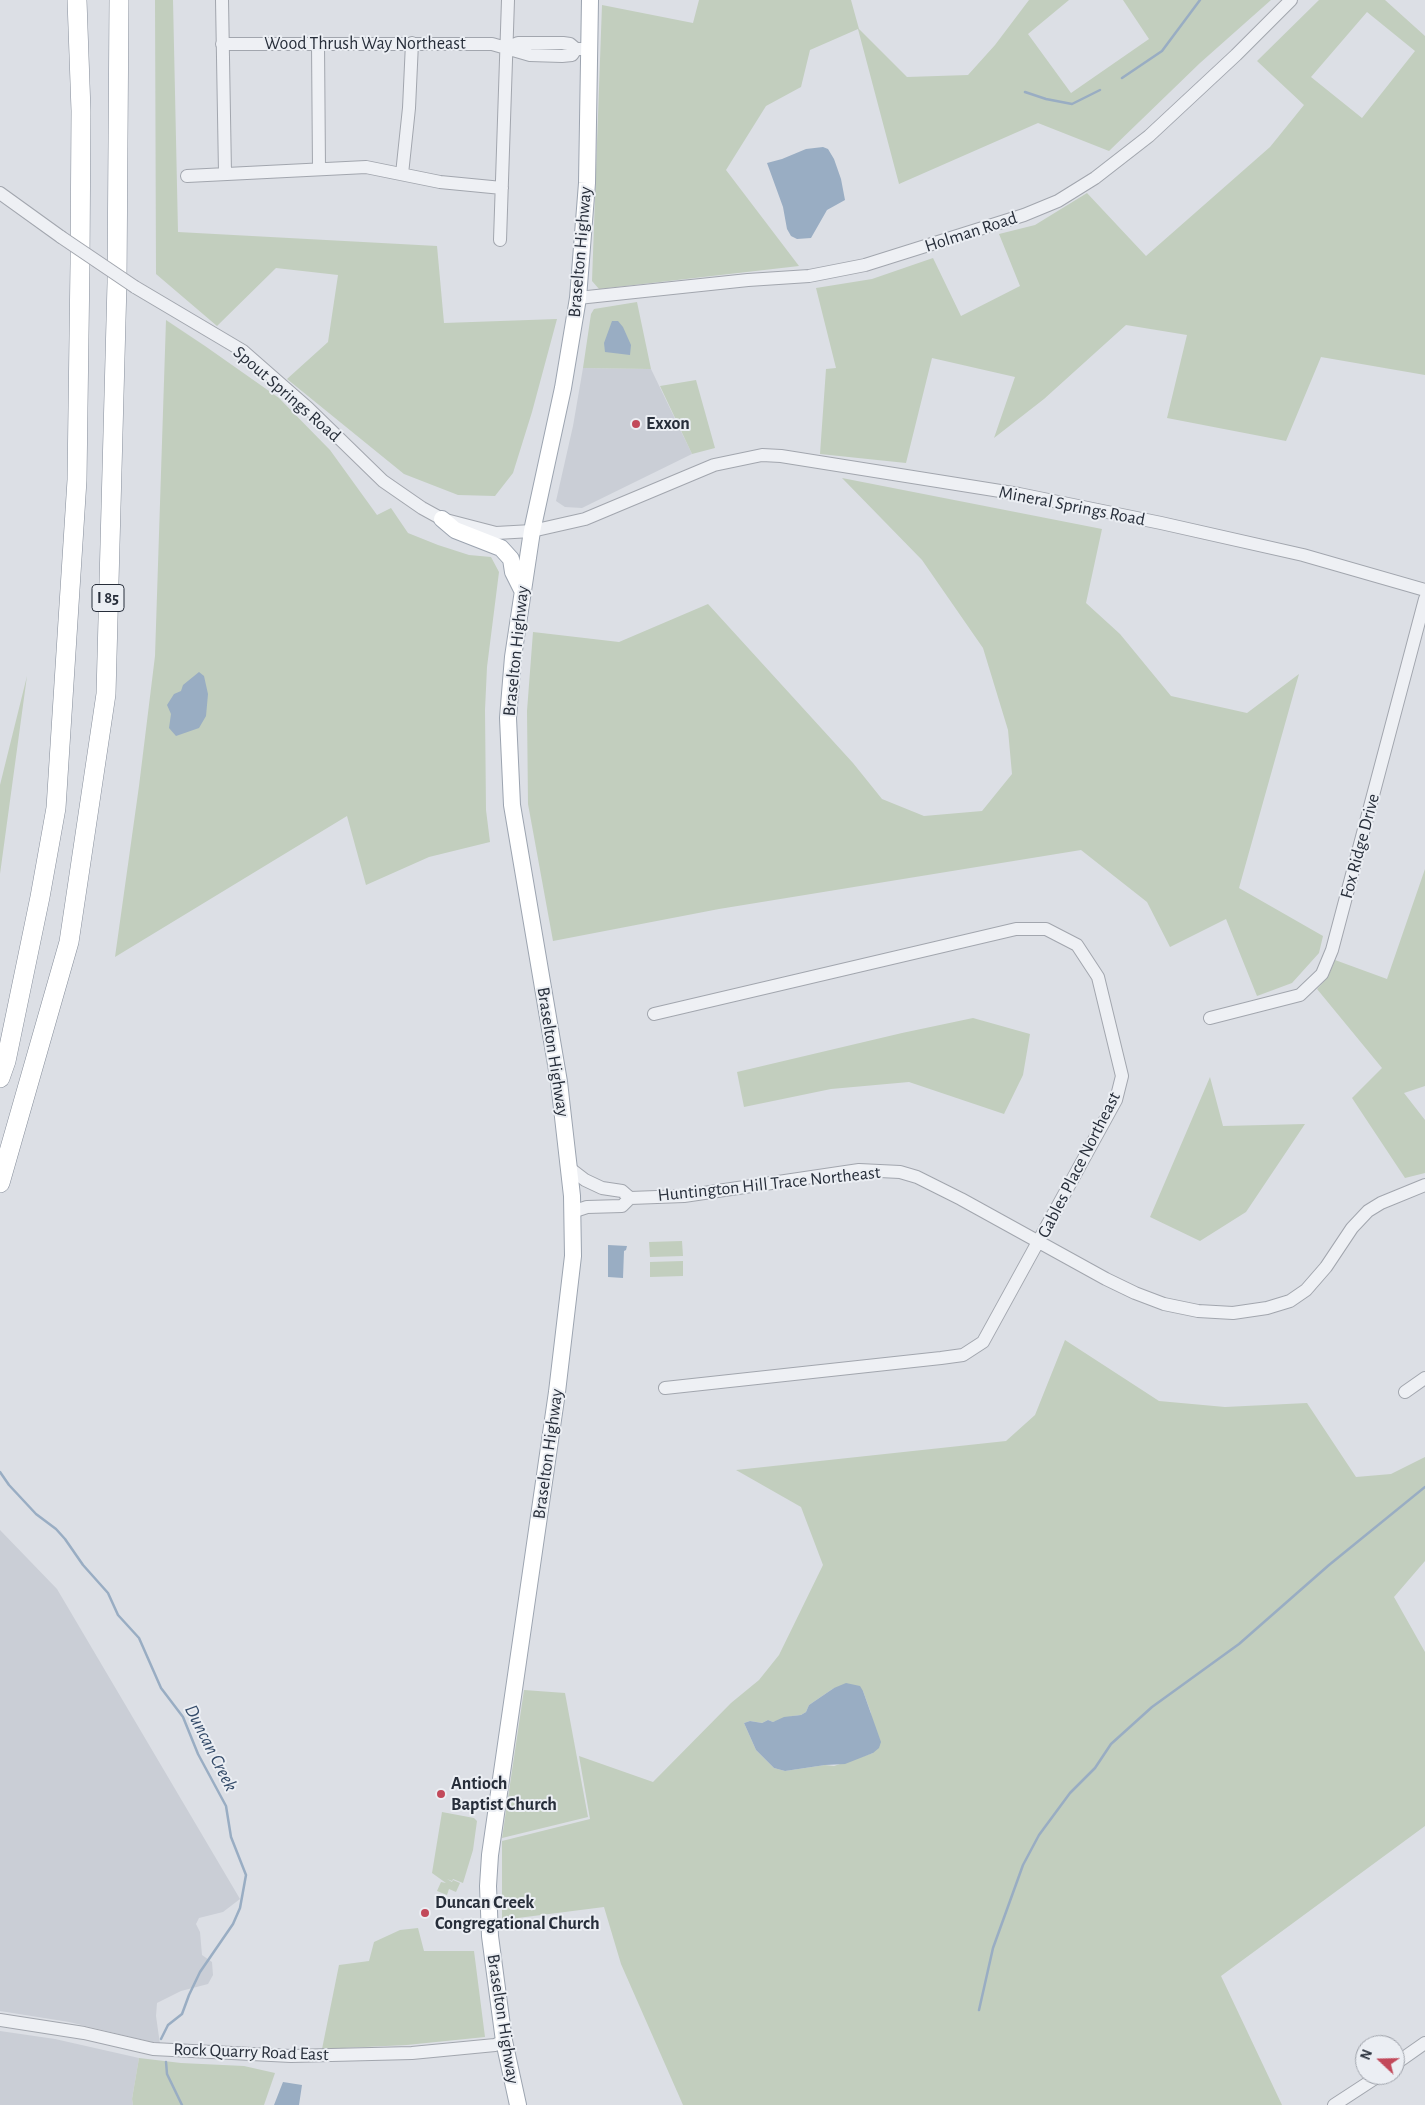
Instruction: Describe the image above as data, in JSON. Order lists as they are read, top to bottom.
{
  "streets": {
    "highway": ["I 85"],
    "main road": ["Braselton Highway"],
    "street": [
      "Wood Thrush Way Northeast",
      "Holman Road",
      "Spout Springs Road",
      "Mineral Springs Road",
      "Fox Ridge Drive",
      "Gables Place Northeast",
      "Huntington Hill Trace Northeast",
      "Rock Quarry Road East"
    ]
  },
  "crossings": [
    ["Holman Road", "Braselton Highway"],
    ["Braselton Highway", "Spout Springs Road"],
    ["Braselton Highway", "Mineral Springs Road"],
    ["Braselton Highway", "Huntington Hill Trace Northeast"],
    ["Braselton Highway", "Rock Quarry Road East"],
    ["Spout Springs Road", "Mineral Springs Road"],
    ["Gables Place Northeast", "Huntington Hill Trace Northeast"]
  ],
  "water": ["Duncan Creek"],
  "places": ["Exxon", "Antioch Baptist Church", "Duncan Creek Congregational Church"],
  "north": "left"
}
